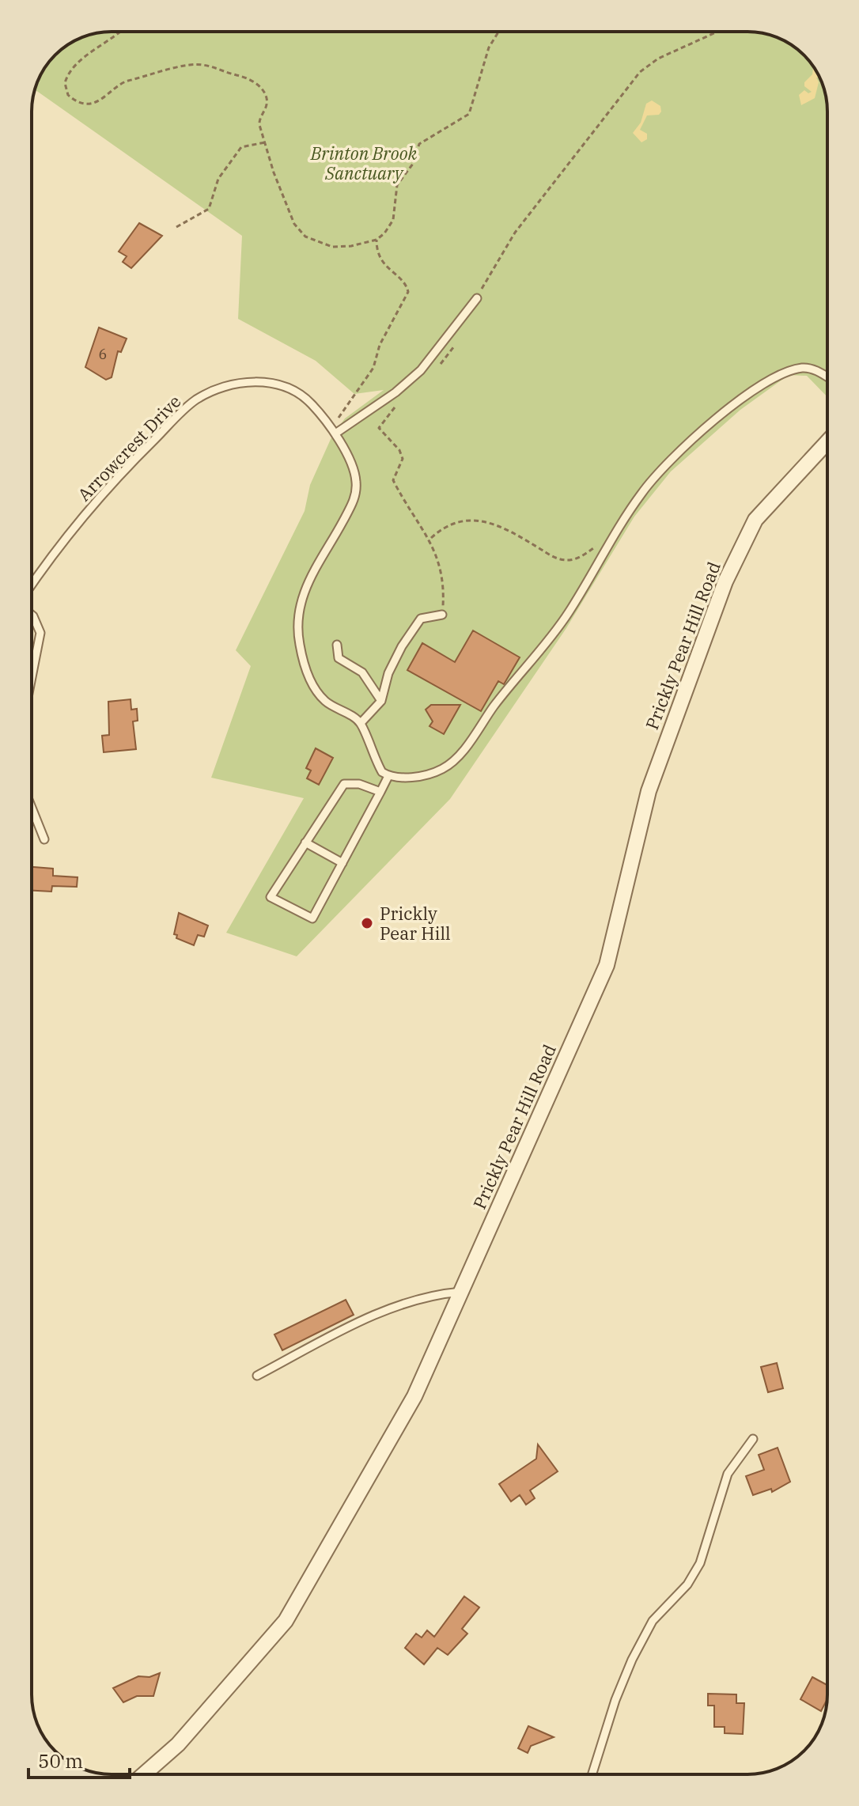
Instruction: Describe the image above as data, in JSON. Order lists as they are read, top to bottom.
{
  "streets": {
    "street": ["Prickly Pear Hill Road"],
    "lane": ["Arrowcrest Drive"]
  },
  "parks": ["Brinton Brook Sanctuary"],
  "places": ["Prickly Pear Hill"],
  "house_numbers": ["6"],
  "scale_bar": "50 m"
}
